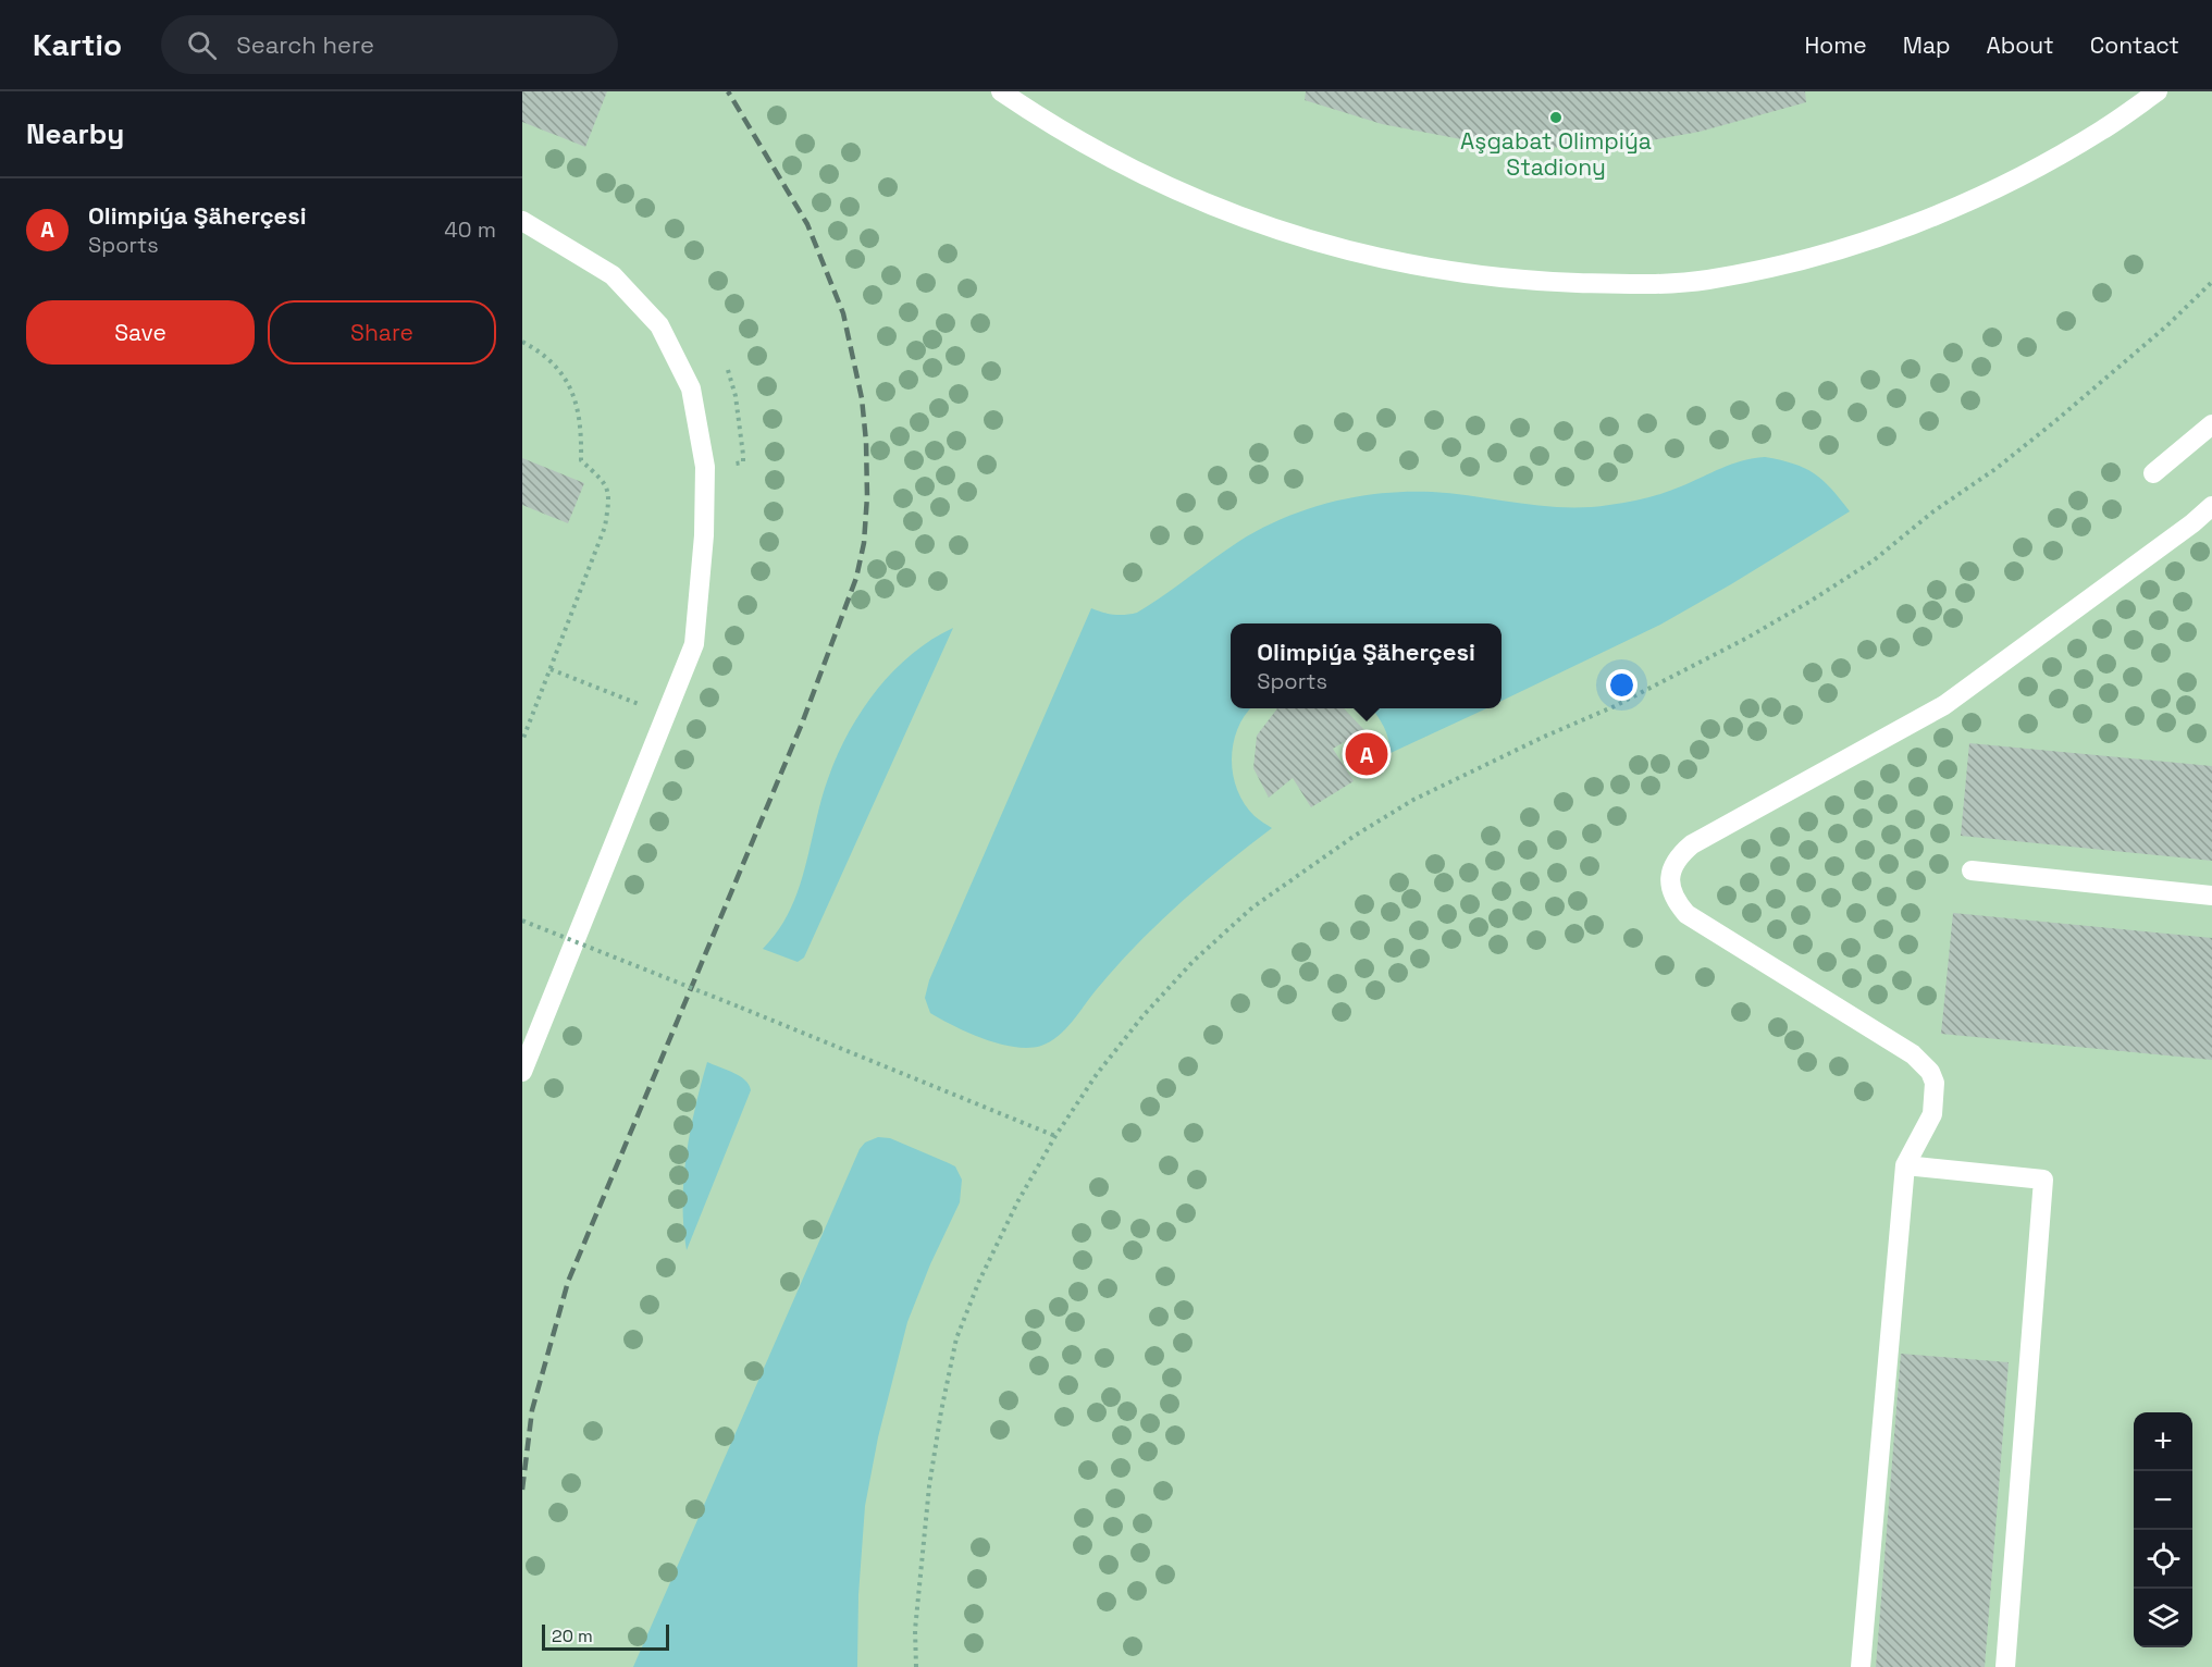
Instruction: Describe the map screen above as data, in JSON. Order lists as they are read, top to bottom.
{
  "places": ["Aşgabat Olimpiýa Stadiony"],
  "scale_bar": "20 m",
  "page": {
    "header": "Kartio",
    "search": "Search here",
    "nav": [
      "Home",
      "Map",
      "About",
      "Contact"
    ],
    "heading": "Nearby",
    "list": [
      {
        "mark": "A",
        "name": "Olimpiýa Şäherçesi",
        "note": "Sports",
        "value": "40 m"
      }
    ],
    "buttons": ["Save", "Share"],
    "popup": ["Olimpiýa Şäherçesi", "Sports"],
    "pins": "A",
    "map_buttons": ["+", "−"],
    "scale": "20 m"
  }
}
